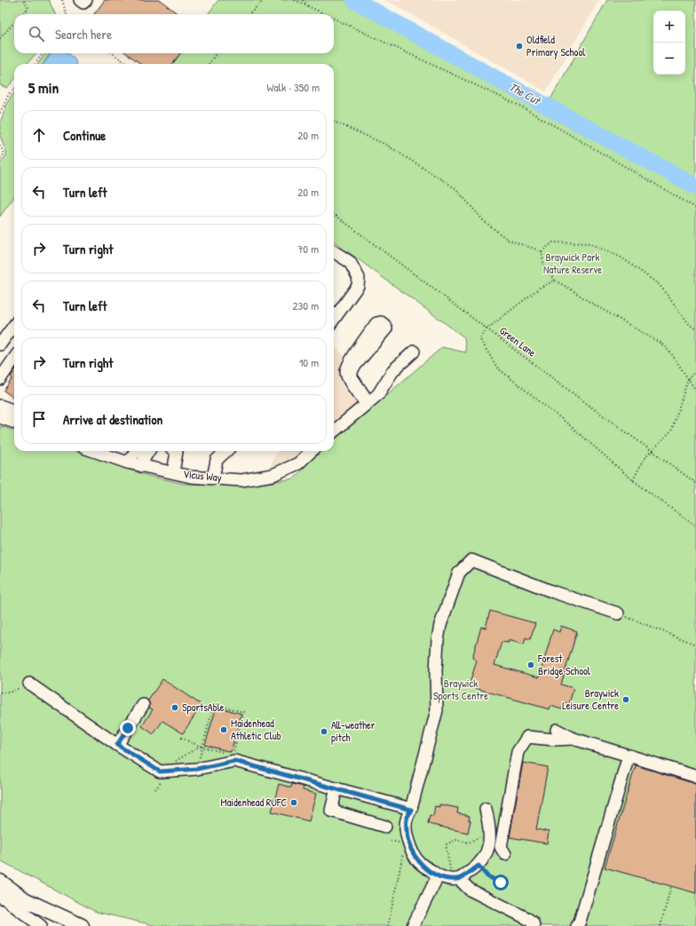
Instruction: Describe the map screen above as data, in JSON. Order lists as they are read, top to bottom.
{
  "streets": {
    "street": ["Vicus Way"],
    "path": ["Green Lane"]
  },
  "water": ["The Cut"],
  "parks": ["Braywick Park Nature Reserve", "Braywick Sports Centre"],
  "places": [
    "Oldfield Primary School",
    "Forest Bridge School",
    "Braywick Leisure Centre",
    "SportsAble",
    "Maidenhead Athletic Club",
    "All-weather pitch",
    "Maidenhead RUFC"
  ],
  "page": {
    "map_buttons": ["+", "−"],
    "search": "Search here",
    "heading": ["5 min", "Walk · 350 m"],
    "list": [
      ["Continue", "20 m"],
      ["Turn left", "20 m"],
      ["Turn right", "70 m"],
      ["Turn left", "230 m"],
      ["Turn right", "10 m"],
      "Arrive at destination"
    ]
  }
}
